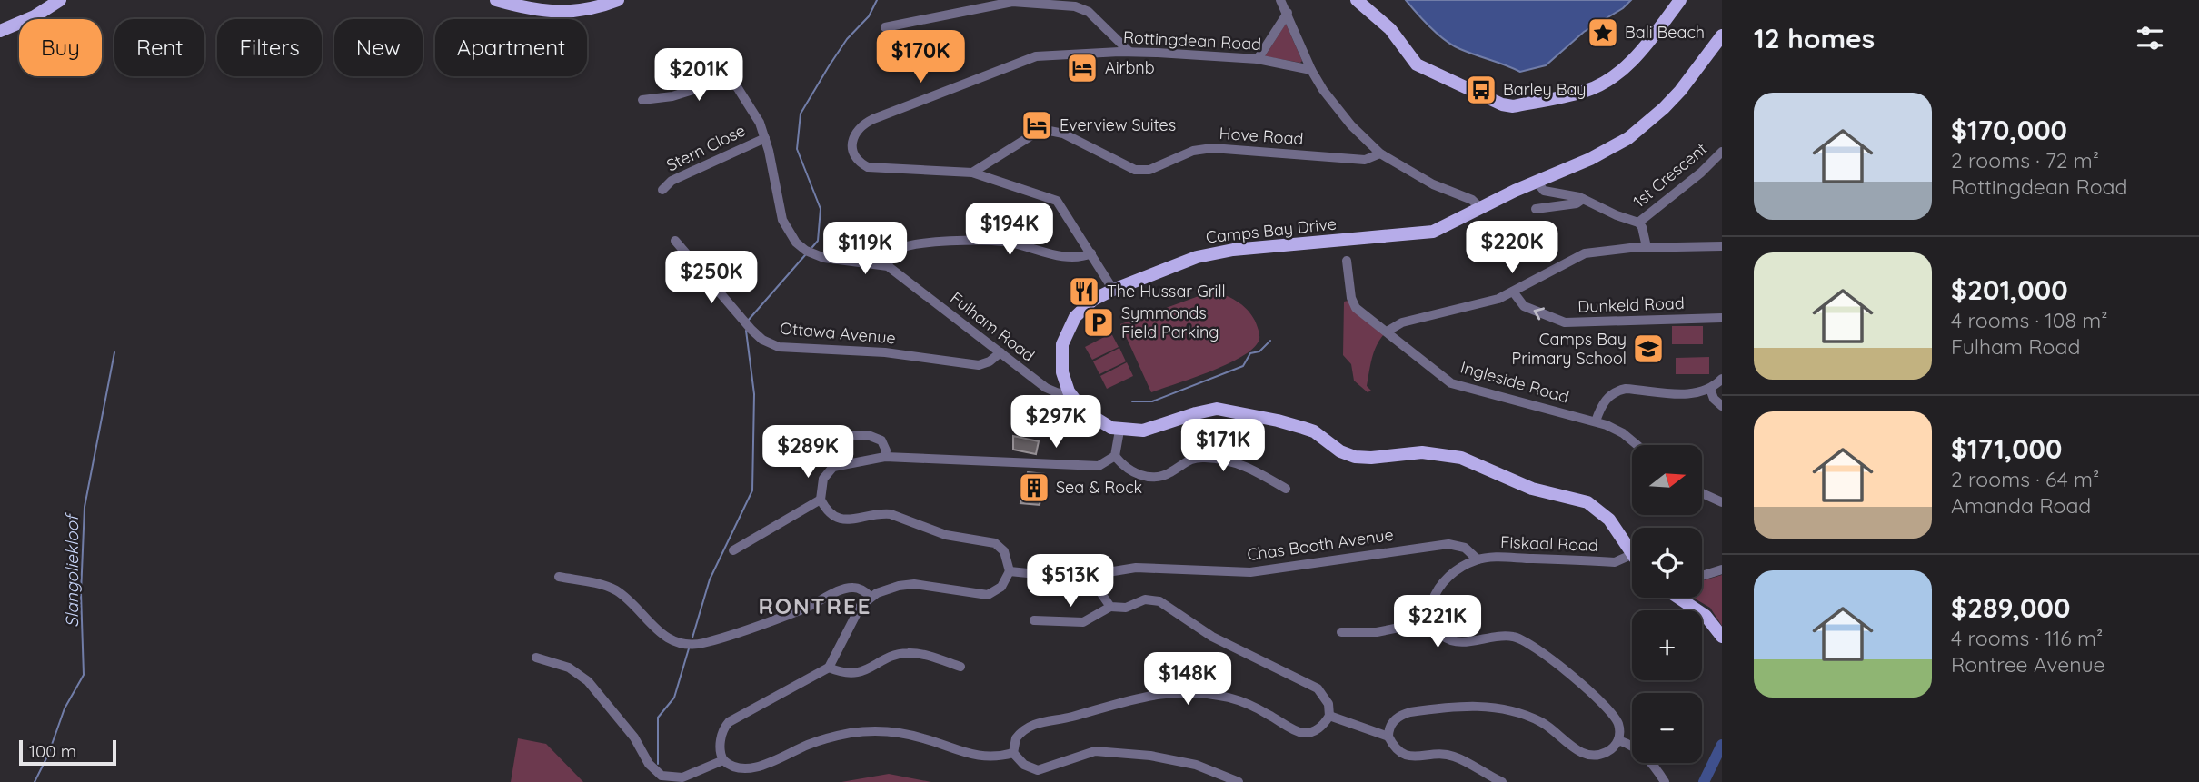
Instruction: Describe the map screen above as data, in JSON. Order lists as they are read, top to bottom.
{
  "streets": {
    "main road": ["Camps Bay Drive"],
    "street": [
      "Rottingdean Road",
      "Hove Road",
      "Stern Close",
      "1st Crescent",
      "Dunkeld Road",
      "Fulham Road",
      "Ottawa Avenue",
      "Ingleside Road",
      "Fiskaal Road",
      "Chas Booth Avenue"
    ]
  },
  "crossings": [
    ["Rottingdean Road", "Hove Road"],
    ["Rottingdean Road", "Camps Bay Drive"],
    ["1st Crescent", "Camps Bay Drive"],
    ["Camps Bay Drive", "Fulham Road"],
    ["Camps Bay Drive", "Fiskaal Road"],
    ["Fulham Road", "Ottawa Avenue"],
    ["Fiskaal Road", "Chas Booth Avenue"]
  ],
  "districts": ["RONTREE"],
  "water": ["Slangoliekloof"],
  "places": {
    "place": ["Bali Beach"],
    "hotel": ["Airbnb", "Everview Suites"],
    "bus stop": ["Barley Bay"],
    "restaurant": ["The Hussar Grill"],
    "parking": ["Symmonds Field Parking"],
    "school or university": ["Camps Bay Primary School"],
    "building": ["Sea & Rock"]
  },
  "scale_bar": "100 m",
  "north": "right",
  "page": {
    "heading": "12 homes",
    "chip": [
      "Buy",
      "Rent",
      "Filters",
      "New",
      "Apartment"
    ],
    "price": [
      "$170K",
      "$201K",
      "$194K",
      "$220K",
      "$119K",
      "$250K",
      "$297K",
      "$171K",
      "$289K",
      "$513K",
      "$221K",
      "$148K"
    ],
    "list": [
      {
        "name": "$170,000",
        "note": "2 rooms · 72 m² · Rottingdean Road"
      },
      {
        "name": "$201,000",
        "note": "4 rooms · 108 m² · Fulham Road"
      },
      {
        "name": "$171,000",
        "note": "2 rooms · 64 m² · Amanda Road"
      },
      {
        "name": "$289,000",
        "note": "4 rooms · 116 m² · Rontree Avenue"
      }
    ],
    "map_buttons": ["+", "−"],
    "scale": "100 m"
  }
}
